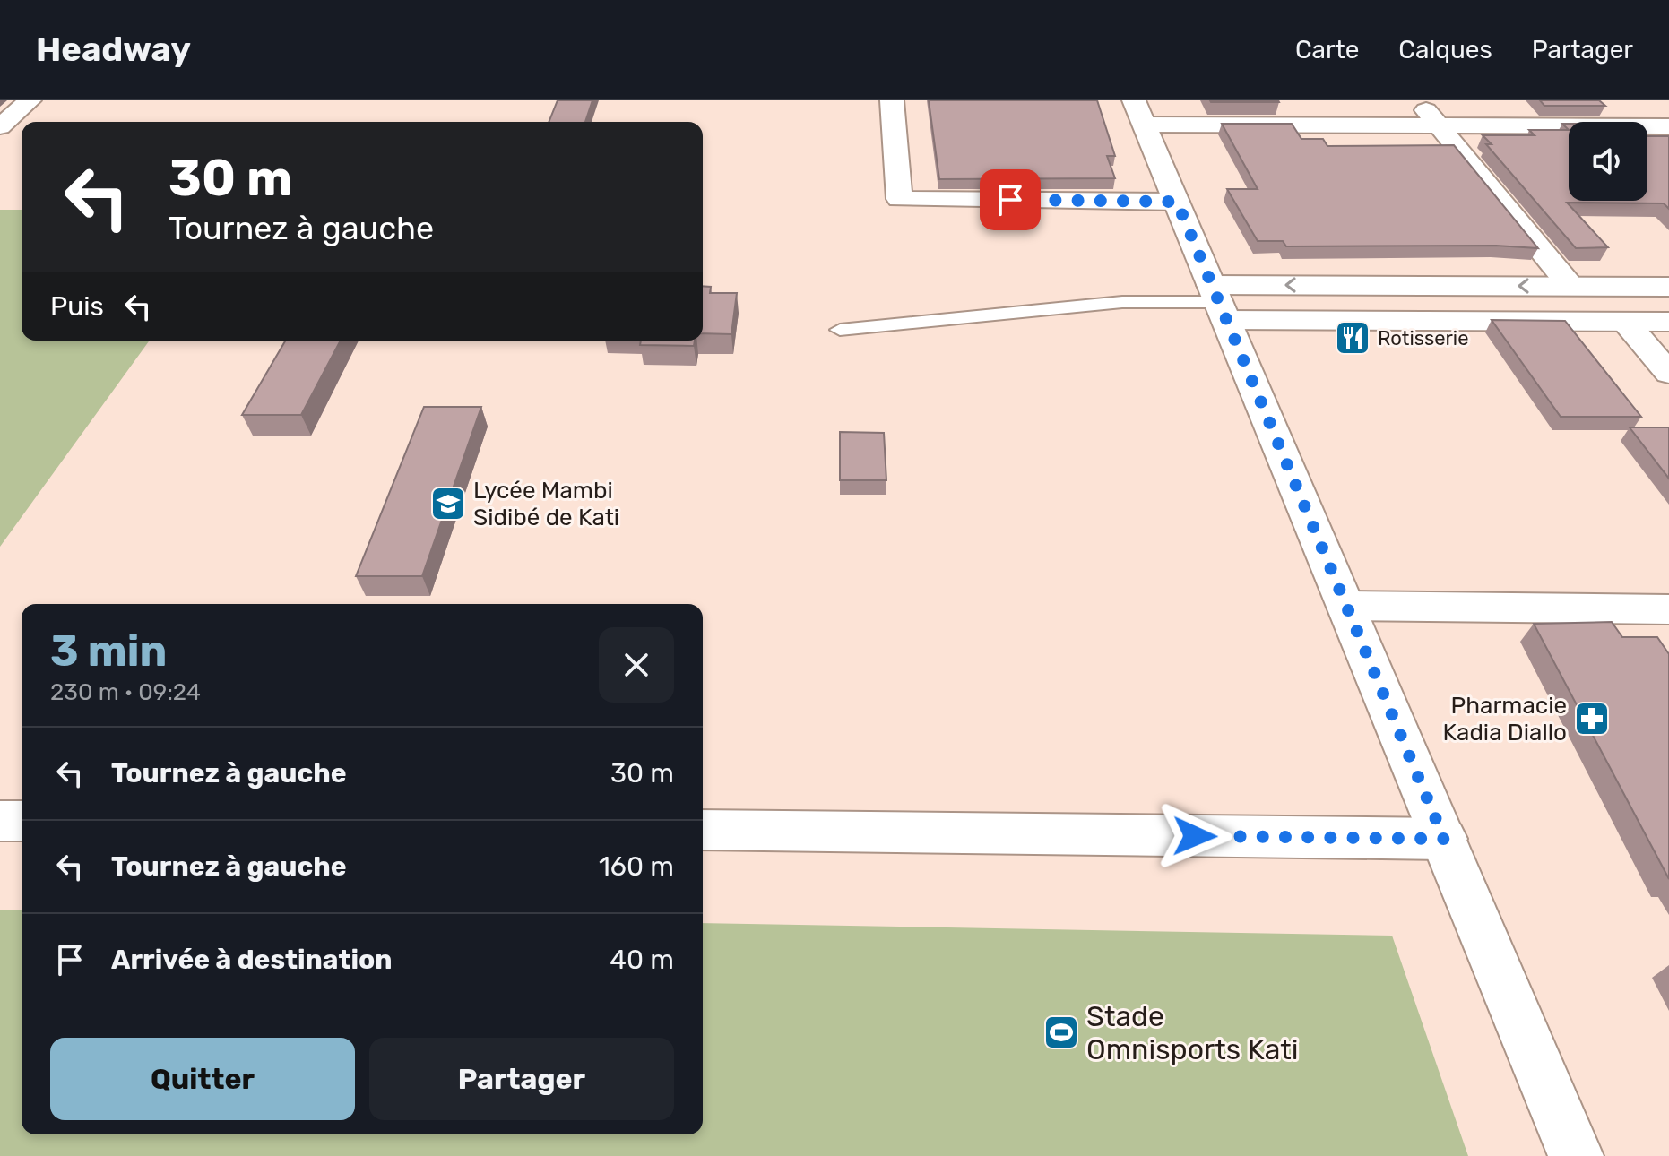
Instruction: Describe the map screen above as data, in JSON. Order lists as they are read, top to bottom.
{
  "places": {
    "restaurant": ["Rotisserie"],
    "school or university": ["Lycée Mambi Sidibé de Kati"],
    "pharmacy": ["Pharmacie Kadia Diallo"],
    "sports": ["Stade Omnisports Kati"]
  },
  "page": {
    "header": "Headway",
    "nav": ["Carte", "Calques", "Partager"],
    "turn": ["30 m", "Tournez à gauche"],
    "then": "Puis",
    "heading": ["3 min", "230 m · 09:24"],
    "list": [
      {
        "name": "Tournez à gauche",
        "value": "30 m"
      },
      {
        "name": "Tournez à gauche",
        "value": "160 m"
      },
      {
        "name": "Arrivée à destination",
        "value": "40 m"
      }
    ],
    "buttons": ["Quitter", "Partager"]
  }
}
